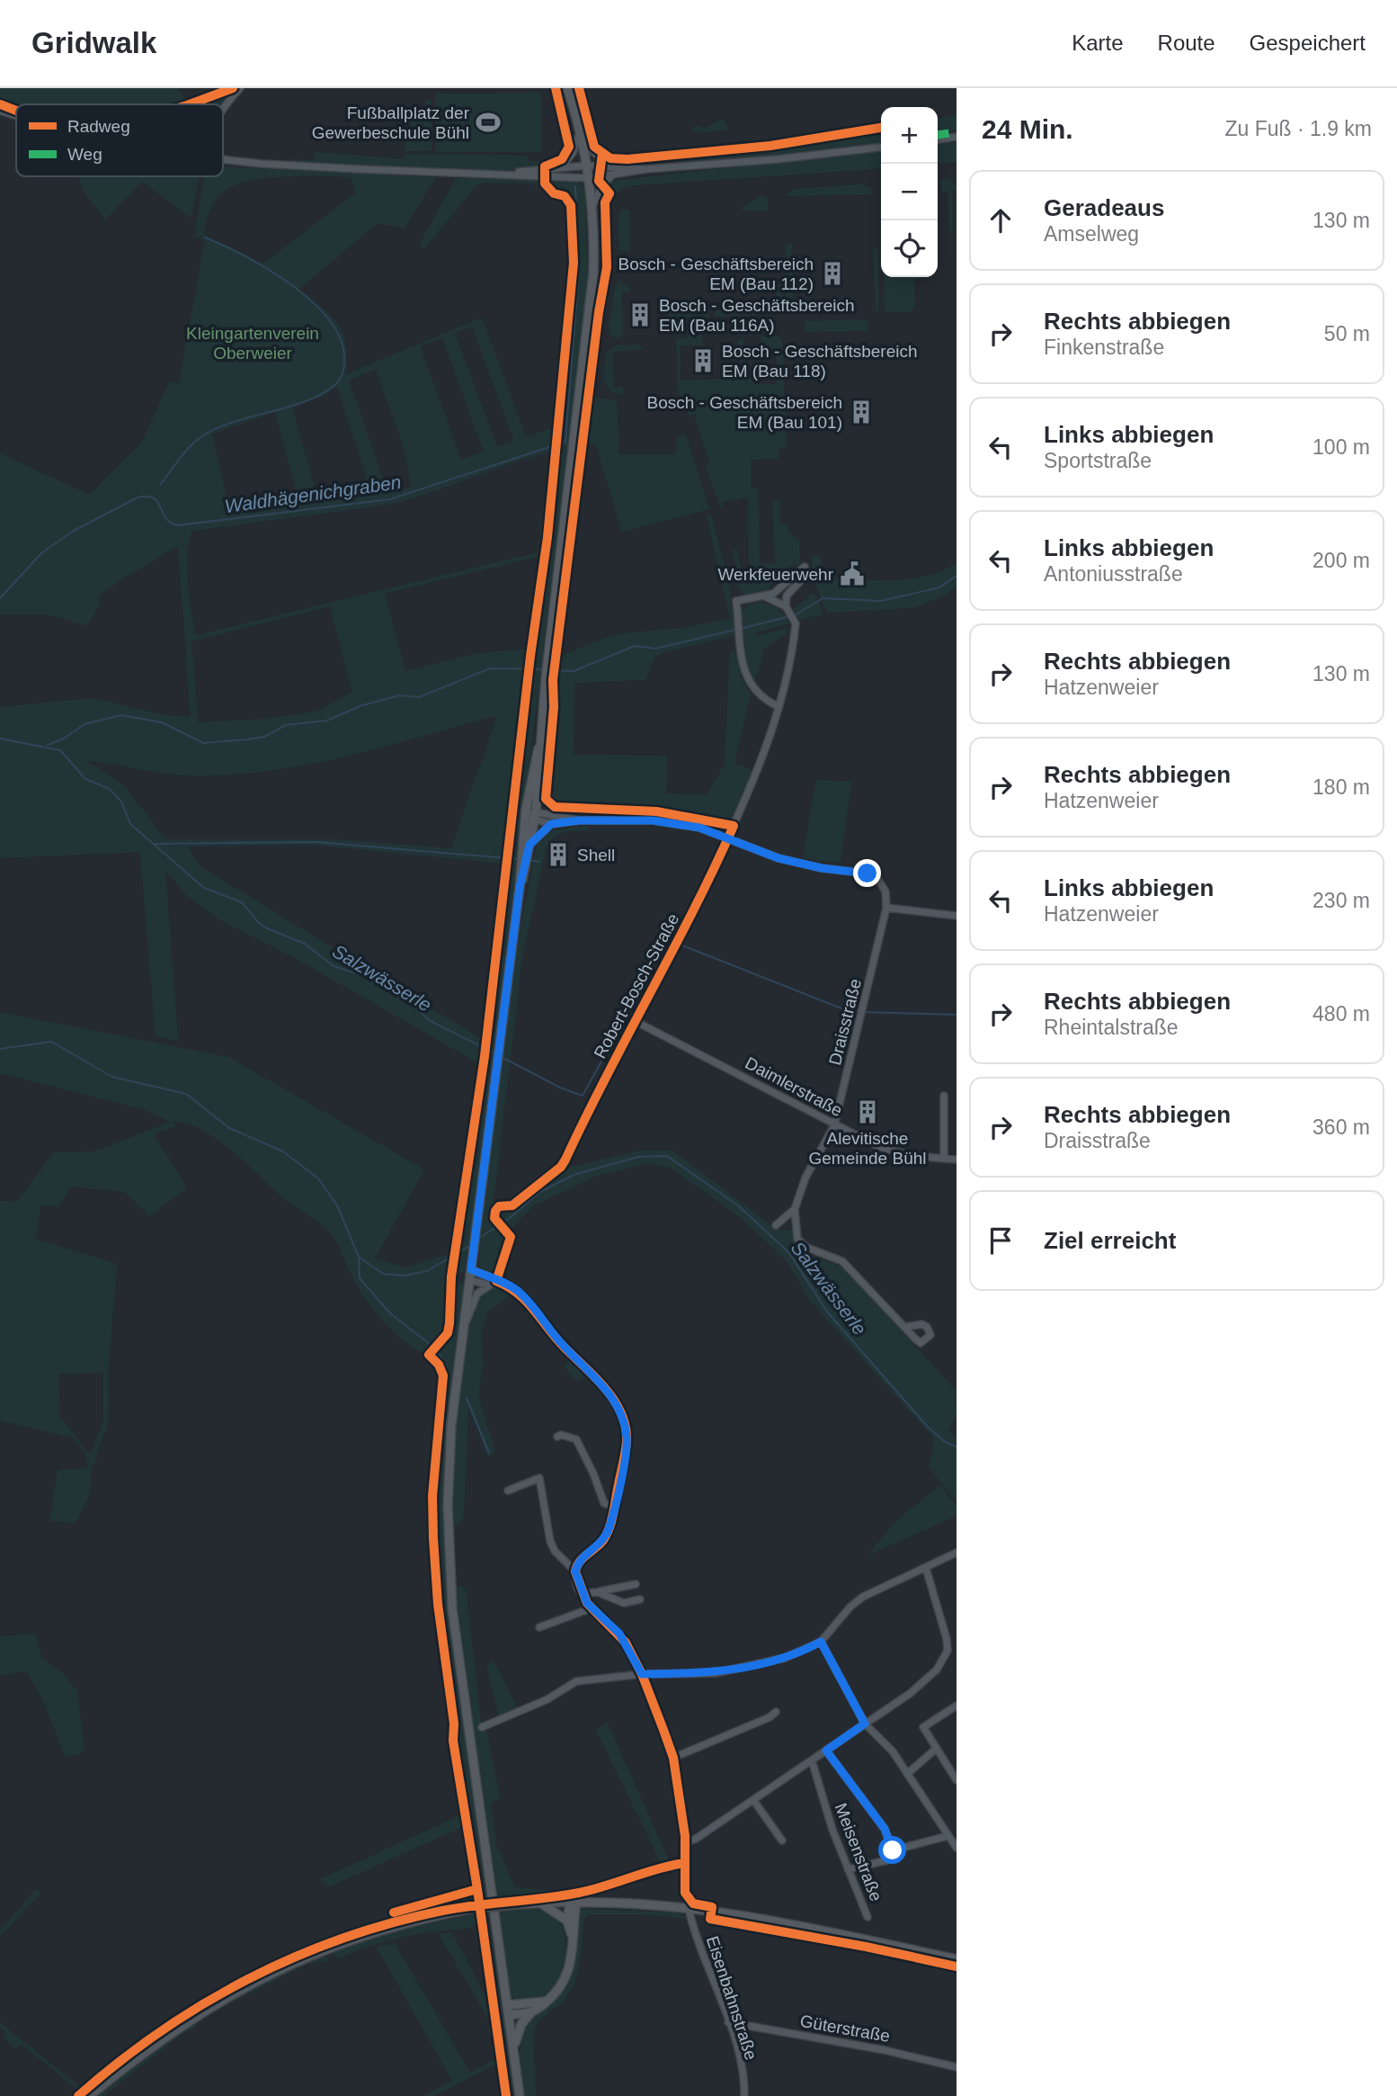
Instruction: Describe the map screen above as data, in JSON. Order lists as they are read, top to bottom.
{
  "streets": {
    "street": [
      "Robert-Bosch-Straße",
      "Draisstraße",
      "Daimlerstraße",
      "Meisenstraße",
      "Eisenbahnstraße",
      "Güterstraße"
    ]
  },
  "crossings": [
    ["Robert-Bosch-Straße", "Daimlerstraße"],
    ["Draisstraße", "Daimlerstraße"],
    ["Eisenbahnstraße", "Güterstraße"]
  ],
  "water": ["Waldhägenichgraben", "Salzwässerle"],
  "parks": ["Kleingartenverein Oberweier"],
  "places": {
    "sports": ["Fußballplatz der Gewerbeschule Bühl"],
    "building": [
      "Bosch - Geschäftsbereich EM (Bau 112)",
      "Bosch - Geschäftsbereich EM (Bau 116A)",
      "Bosch - Geschäftsbereich EM (Bau 118)",
      "Bosch - Geschäftsbereich EM (Bau 101)",
      "Shell",
      "Alevitische Gemeinde Bühl"
    ],
    "public building": ["Werkfeuerwehr"]
  },
  "legend": ["Radweg", "Weg"],
  "page": {
    "header": "Gridwalk",
    "nav": ["Karte", "Route", "Gespeichert"],
    "heading": ["24 Min.", "Zu Fuß · 1.9 km"],
    "map_buttons": ["+", "−"],
    "list": [
      ["Geradeaus", "Amselweg", "130 m"],
      ["Rechts abbiegen", "Finkenstraße", "50 m"],
      ["Links abbiegen", "Sportstraße", "100 m"],
      ["Links abbiegen", "Antoniusstraße", "200 m"],
      ["Rechts abbiegen", "Hatzenweier", "130 m"],
      ["Rechts abbiegen", "Hatzenweier", "180 m"],
      ["Links abbiegen", "Hatzenweier", "230 m"],
      ["Rechts abbiegen", "Rheintalstraße", "480 m"],
      ["Rechts abbiegen", "Draisstraße", "360 m"],
      "Ziel erreicht"
    ]
  }
}
